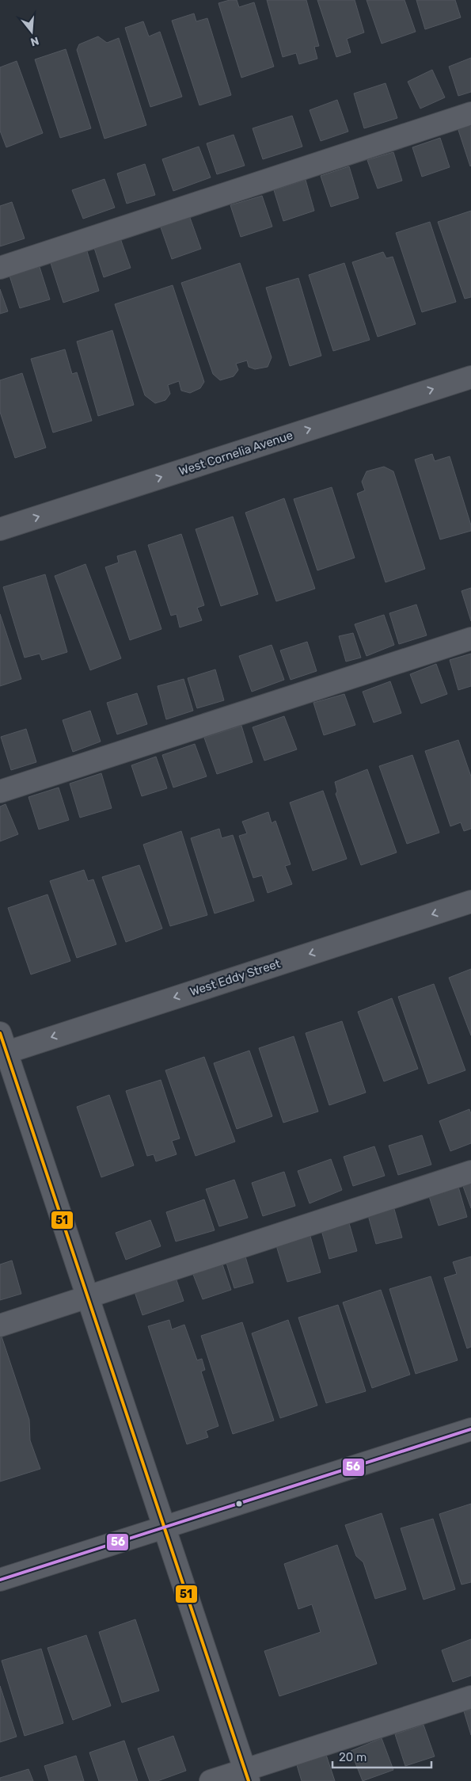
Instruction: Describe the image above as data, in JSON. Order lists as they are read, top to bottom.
{
  "streets": {
    "street": ["West Cornelia Avenue", "West Eddy Street"]
  },
  "one_way": ["West Cornelia Avenue", "West Eddy Street"],
  "lines": ["transit line 51", "transit line 56"],
  "scale_bar": "20 m",
  "north": "bottom"
}
